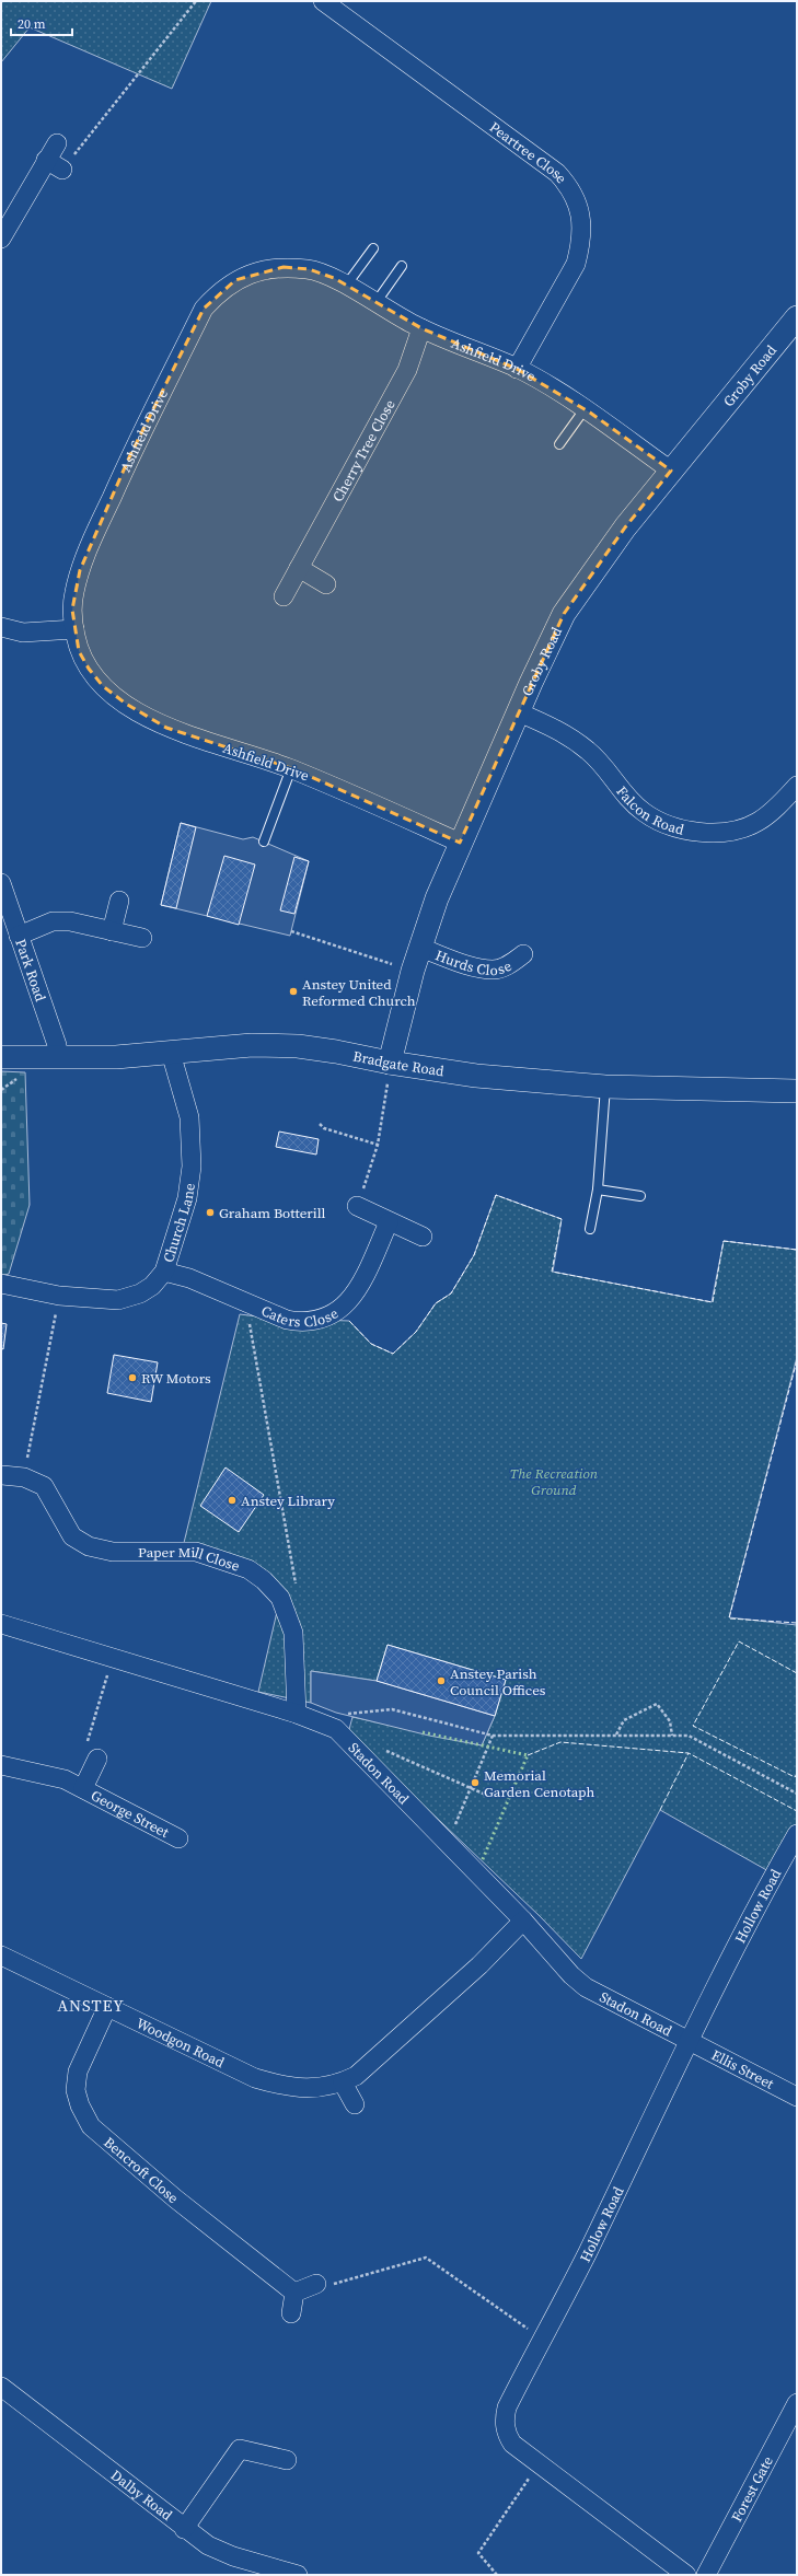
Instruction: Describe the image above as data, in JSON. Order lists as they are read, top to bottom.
{
  "streets": {
    "street": [
      "Peartree Close",
      "Ashfield Drive",
      "Groby Road",
      "Cherry Tree Close",
      "Falcon Road",
      "Hurds Close",
      "Park Road",
      "Bradgate Road",
      "Church Lane",
      "Caters Close",
      "Paper Mill Close",
      "Stadon Road",
      "George Street",
      "Hollow Road",
      "Woodgon Road",
      "Ellis Street",
      "Bencroft Close",
      "Forest Gate",
      "Dalby Road"
    ]
  },
  "crossings": [
    ["Peartree Close", "Ashfield Drive"],
    ["Ashfield Drive", "Groby Road"],
    ["Ashfield Drive", "Cherry Tree Close"],
    ["Groby Road", "Falcon Road"],
    ["Groby Road", "Hurds Close"],
    ["Groby Road", "Bradgate Road"],
    ["Park Road", "Bradgate Road"],
    ["Bradgate Road", "Church Lane"],
    ["Church Lane", "Caters Close"],
    ["Paper Mill Close", "Stadon Road"],
    ["Stadon Road", "Hollow Road"],
    ["Stadon Road", "Woodgon Road"],
    ["Stadon Road", "Ellis Street"],
    ["Hollow Road", "Ellis Street"],
    ["Woodgon Road", "Bencroft Close"]
  ],
  "districts": ["ANSTEY"],
  "parks": ["The Recreation Ground"],
  "places": [
    "Anstey United Reformed Church",
    "Graham Botterill",
    "RW Motors",
    "Anstey Library",
    "Anstey Parish Council Offices",
    "Memorial Garden Cenotaph"
  ],
  "scale_bar": "20 m"
}
